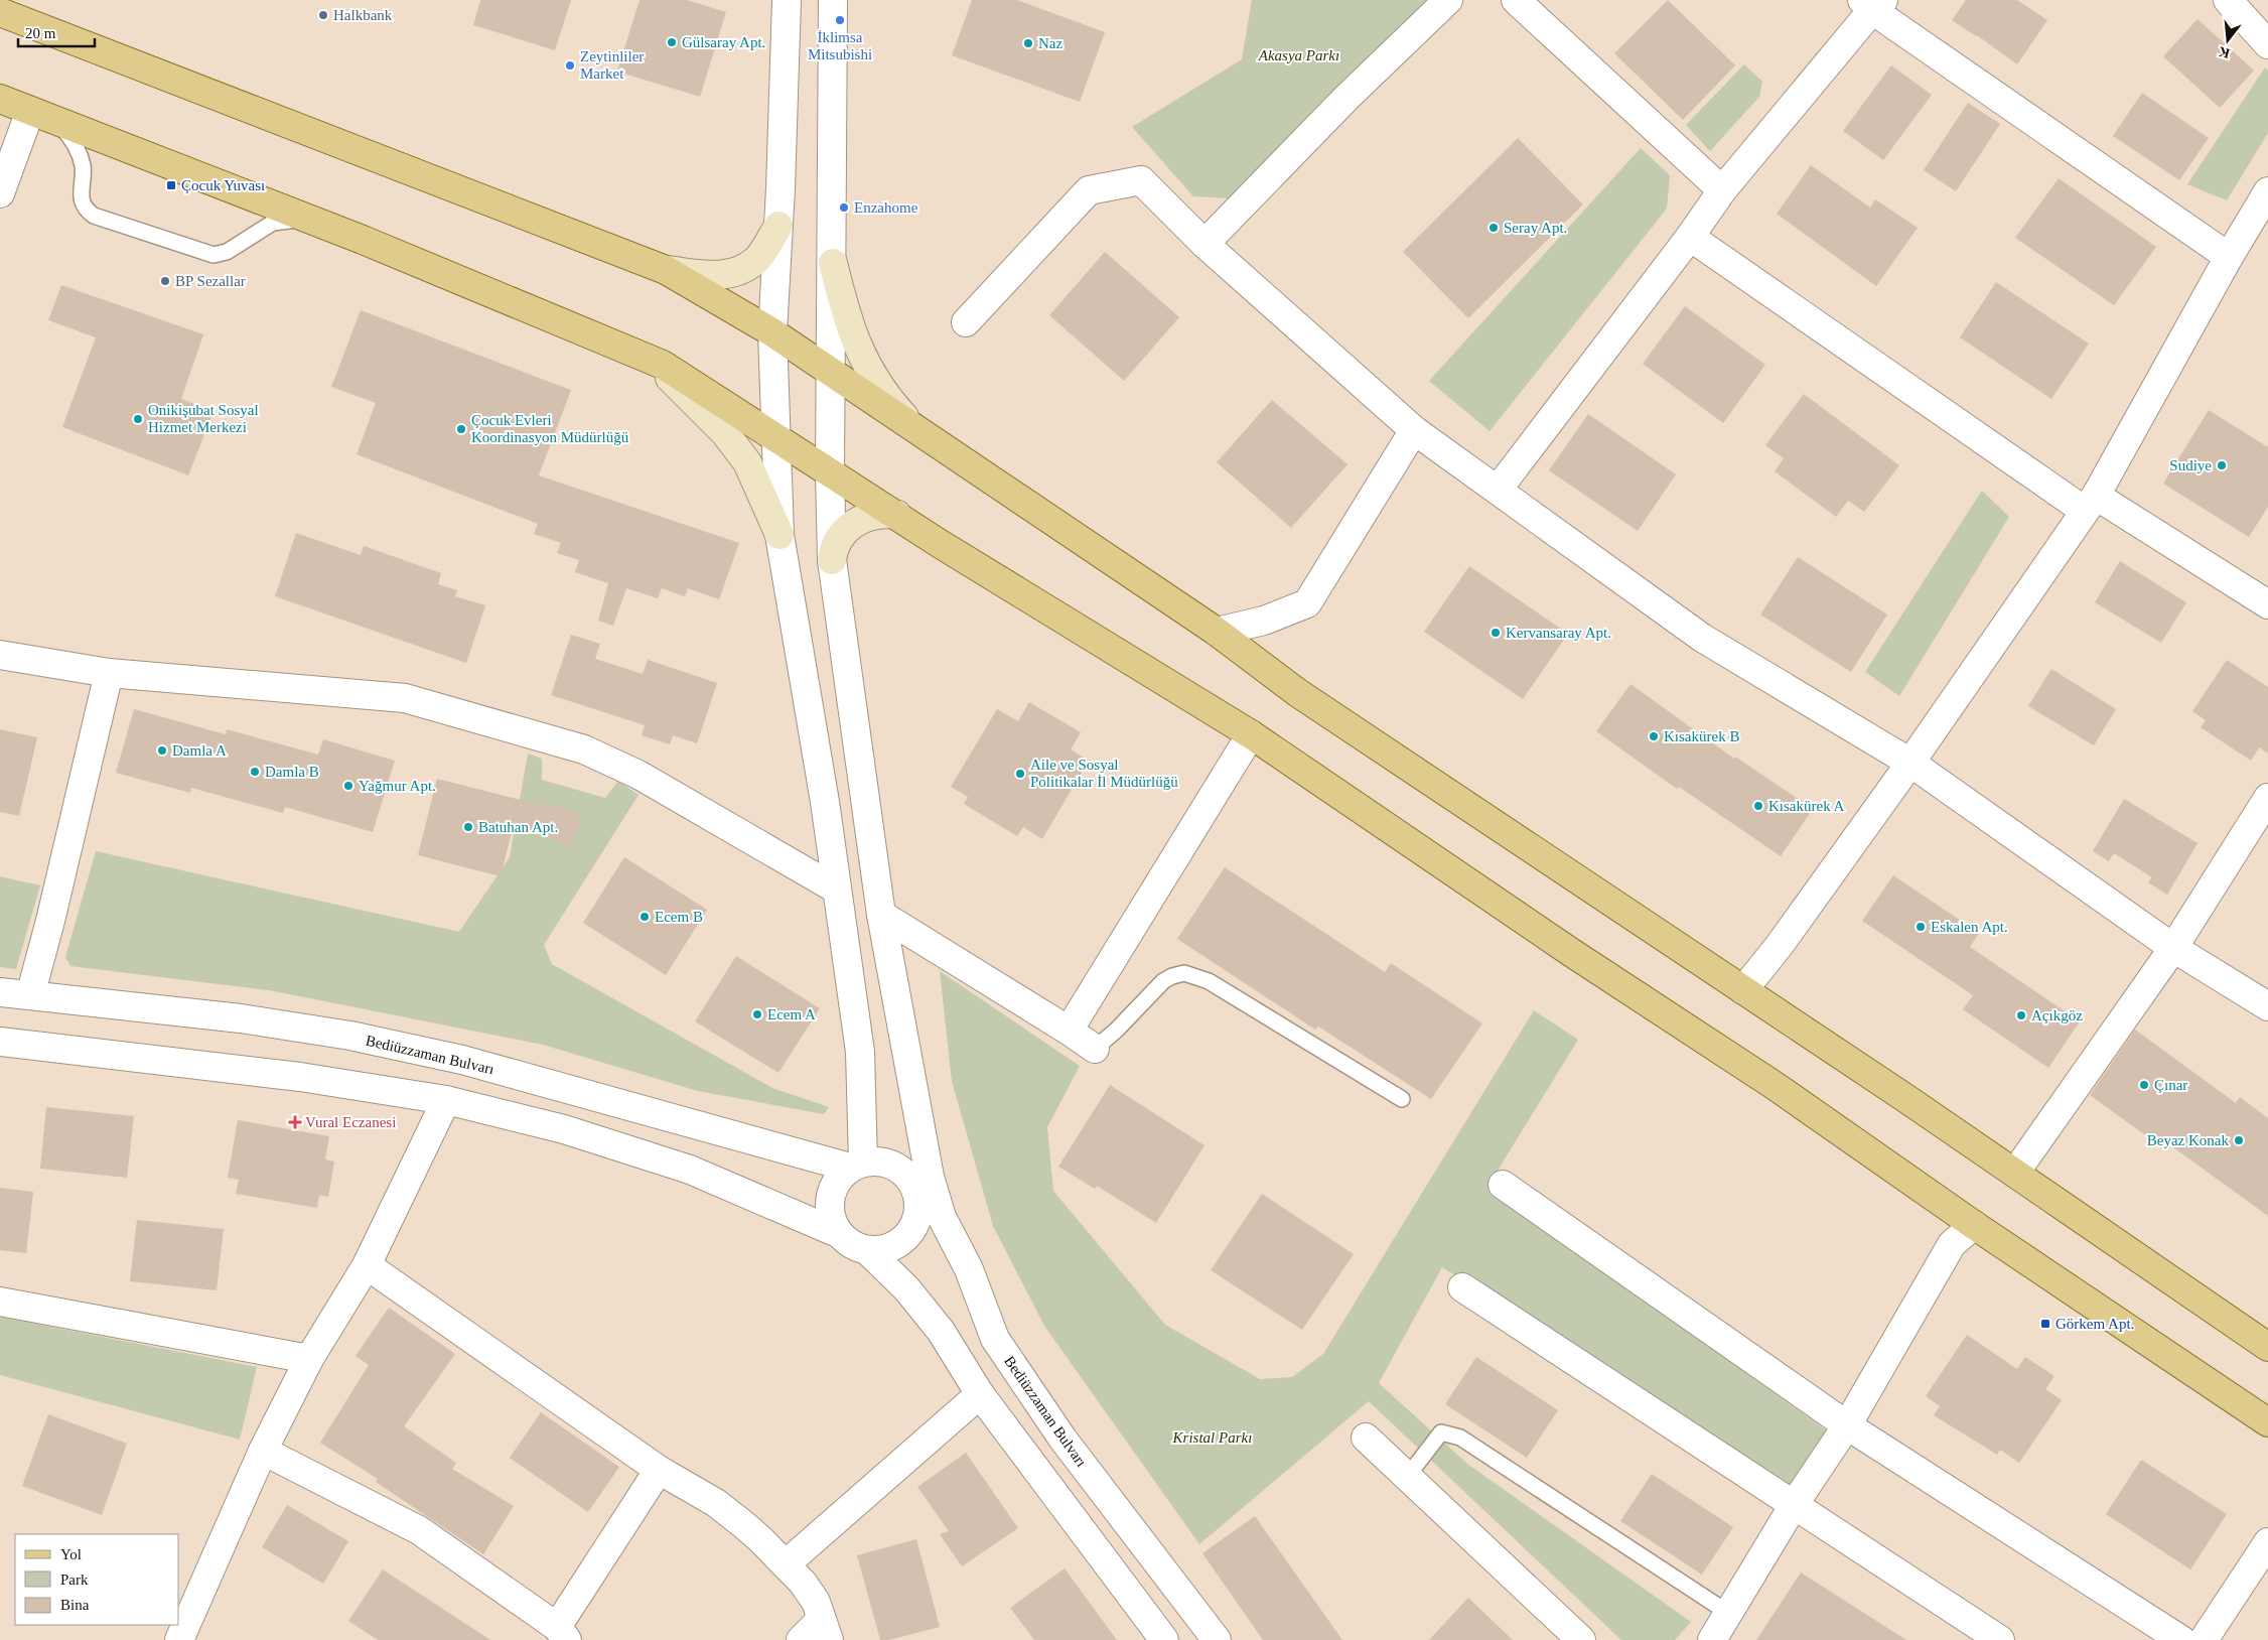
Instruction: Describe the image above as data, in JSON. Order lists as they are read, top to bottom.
{
  "streets": {
    "street": ["Bediüzzaman Bulvarı"]
  },
  "parks": ["Akasya Parkı", "Kristal Parkı"],
  "places": {
    "other": [
      "Halkbank",
      "İklimsa Mitsubishi",
      "Gülsaray Apt.",
      "Naz",
      "Zeytinliler Market",
      "Enzahome",
      "Seray Apt.",
      "BP Sezallar",
      "Onikişubat Sosyal Hizmet Merkezi",
      "Çocuk Evleri Koordinasyon Müdürlüğü",
      "Sudiye",
      "Kervansaray Apt.",
      "Kısakürek B",
      "Damla A",
      "Damla B",
      "Aile ve Sosyal Politikalar İl Müdürlüğü",
      "Yağmur Apt.",
      "Kısakürek A",
      "Batuhan Apt.",
      "Ecem B",
      "Eskalen Apt.",
      "Ecem A",
      "Açıkgöz",
      "Çınar",
      "Beyaz Konak"
    ],
    "transit": ["Çocuk Yuvası", "Görkem Apt."],
    "health": ["Vural Eczanesi"]
  },
  "legend": ["Yol", "Park", "Bina"],
  "scale_bar": "20 m",
  "north": "bottom"
}
